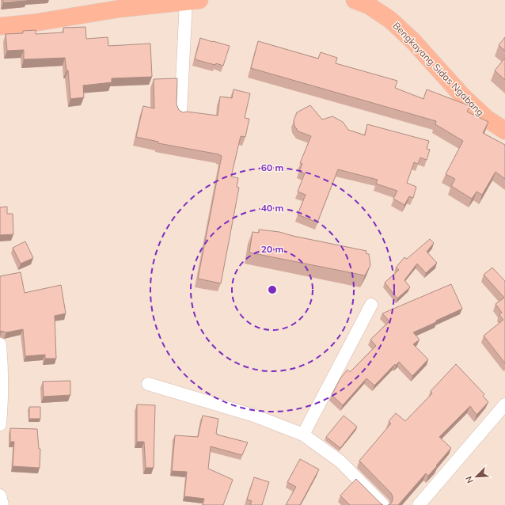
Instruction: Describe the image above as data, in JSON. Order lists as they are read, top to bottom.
{
  "streets": {
    "highway": ["Bengkayang Sidas Ngabang"]
  },
  "north": "bottom left",
  "rings": ["60 m", "40 m", "20 m"]
}
